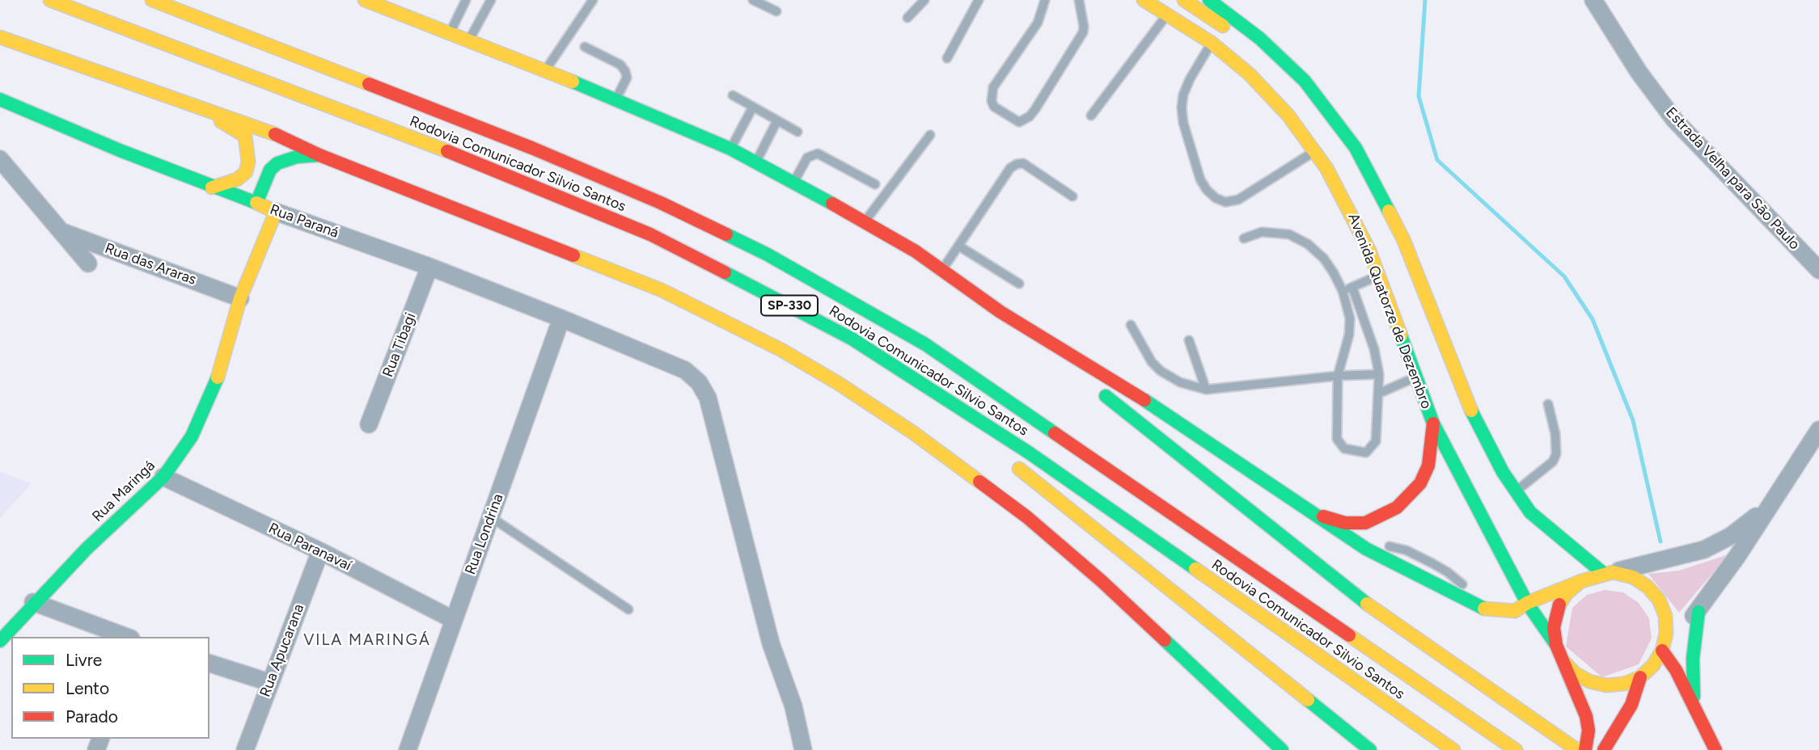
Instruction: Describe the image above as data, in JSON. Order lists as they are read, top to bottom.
{
  "streets": {
    "main road": [
      "Rodovia Comunicador Silvio Santos",
      "Rua Paraná",
      "SP-330",
      "Avenida Quatorze de Dezembro",
      "Rua Maringá"
    ],
    "street": [
      "Estrada Velha para São Paulo",
      "Rua das Araras",
      "Rua Tibagi",
      "Rua Londrina",
      "Rua Paranavaí",
      "Rua Apucarana"
    ]
  },
  "crossings": [
    ["Rua Paraná", "Rua Tibagi"],
    ["Rua Paraná", "Rua Maringá"],
    ["Rua Paraná", "Rua Londrina"],
    ["Rua das Araras", "Rua Maringá"],
    ["Rua Maringá", "Rua Paranavaí"],
    ["Rua Londrina", "Rua Paranavaí"],
    ["Rua Paranavaí", "Rua Apucarana"]
  ],
  "districts": ["VILA MARINGÁ"],
  "legend": ["Livre", "Lento", "Parado"]
}
